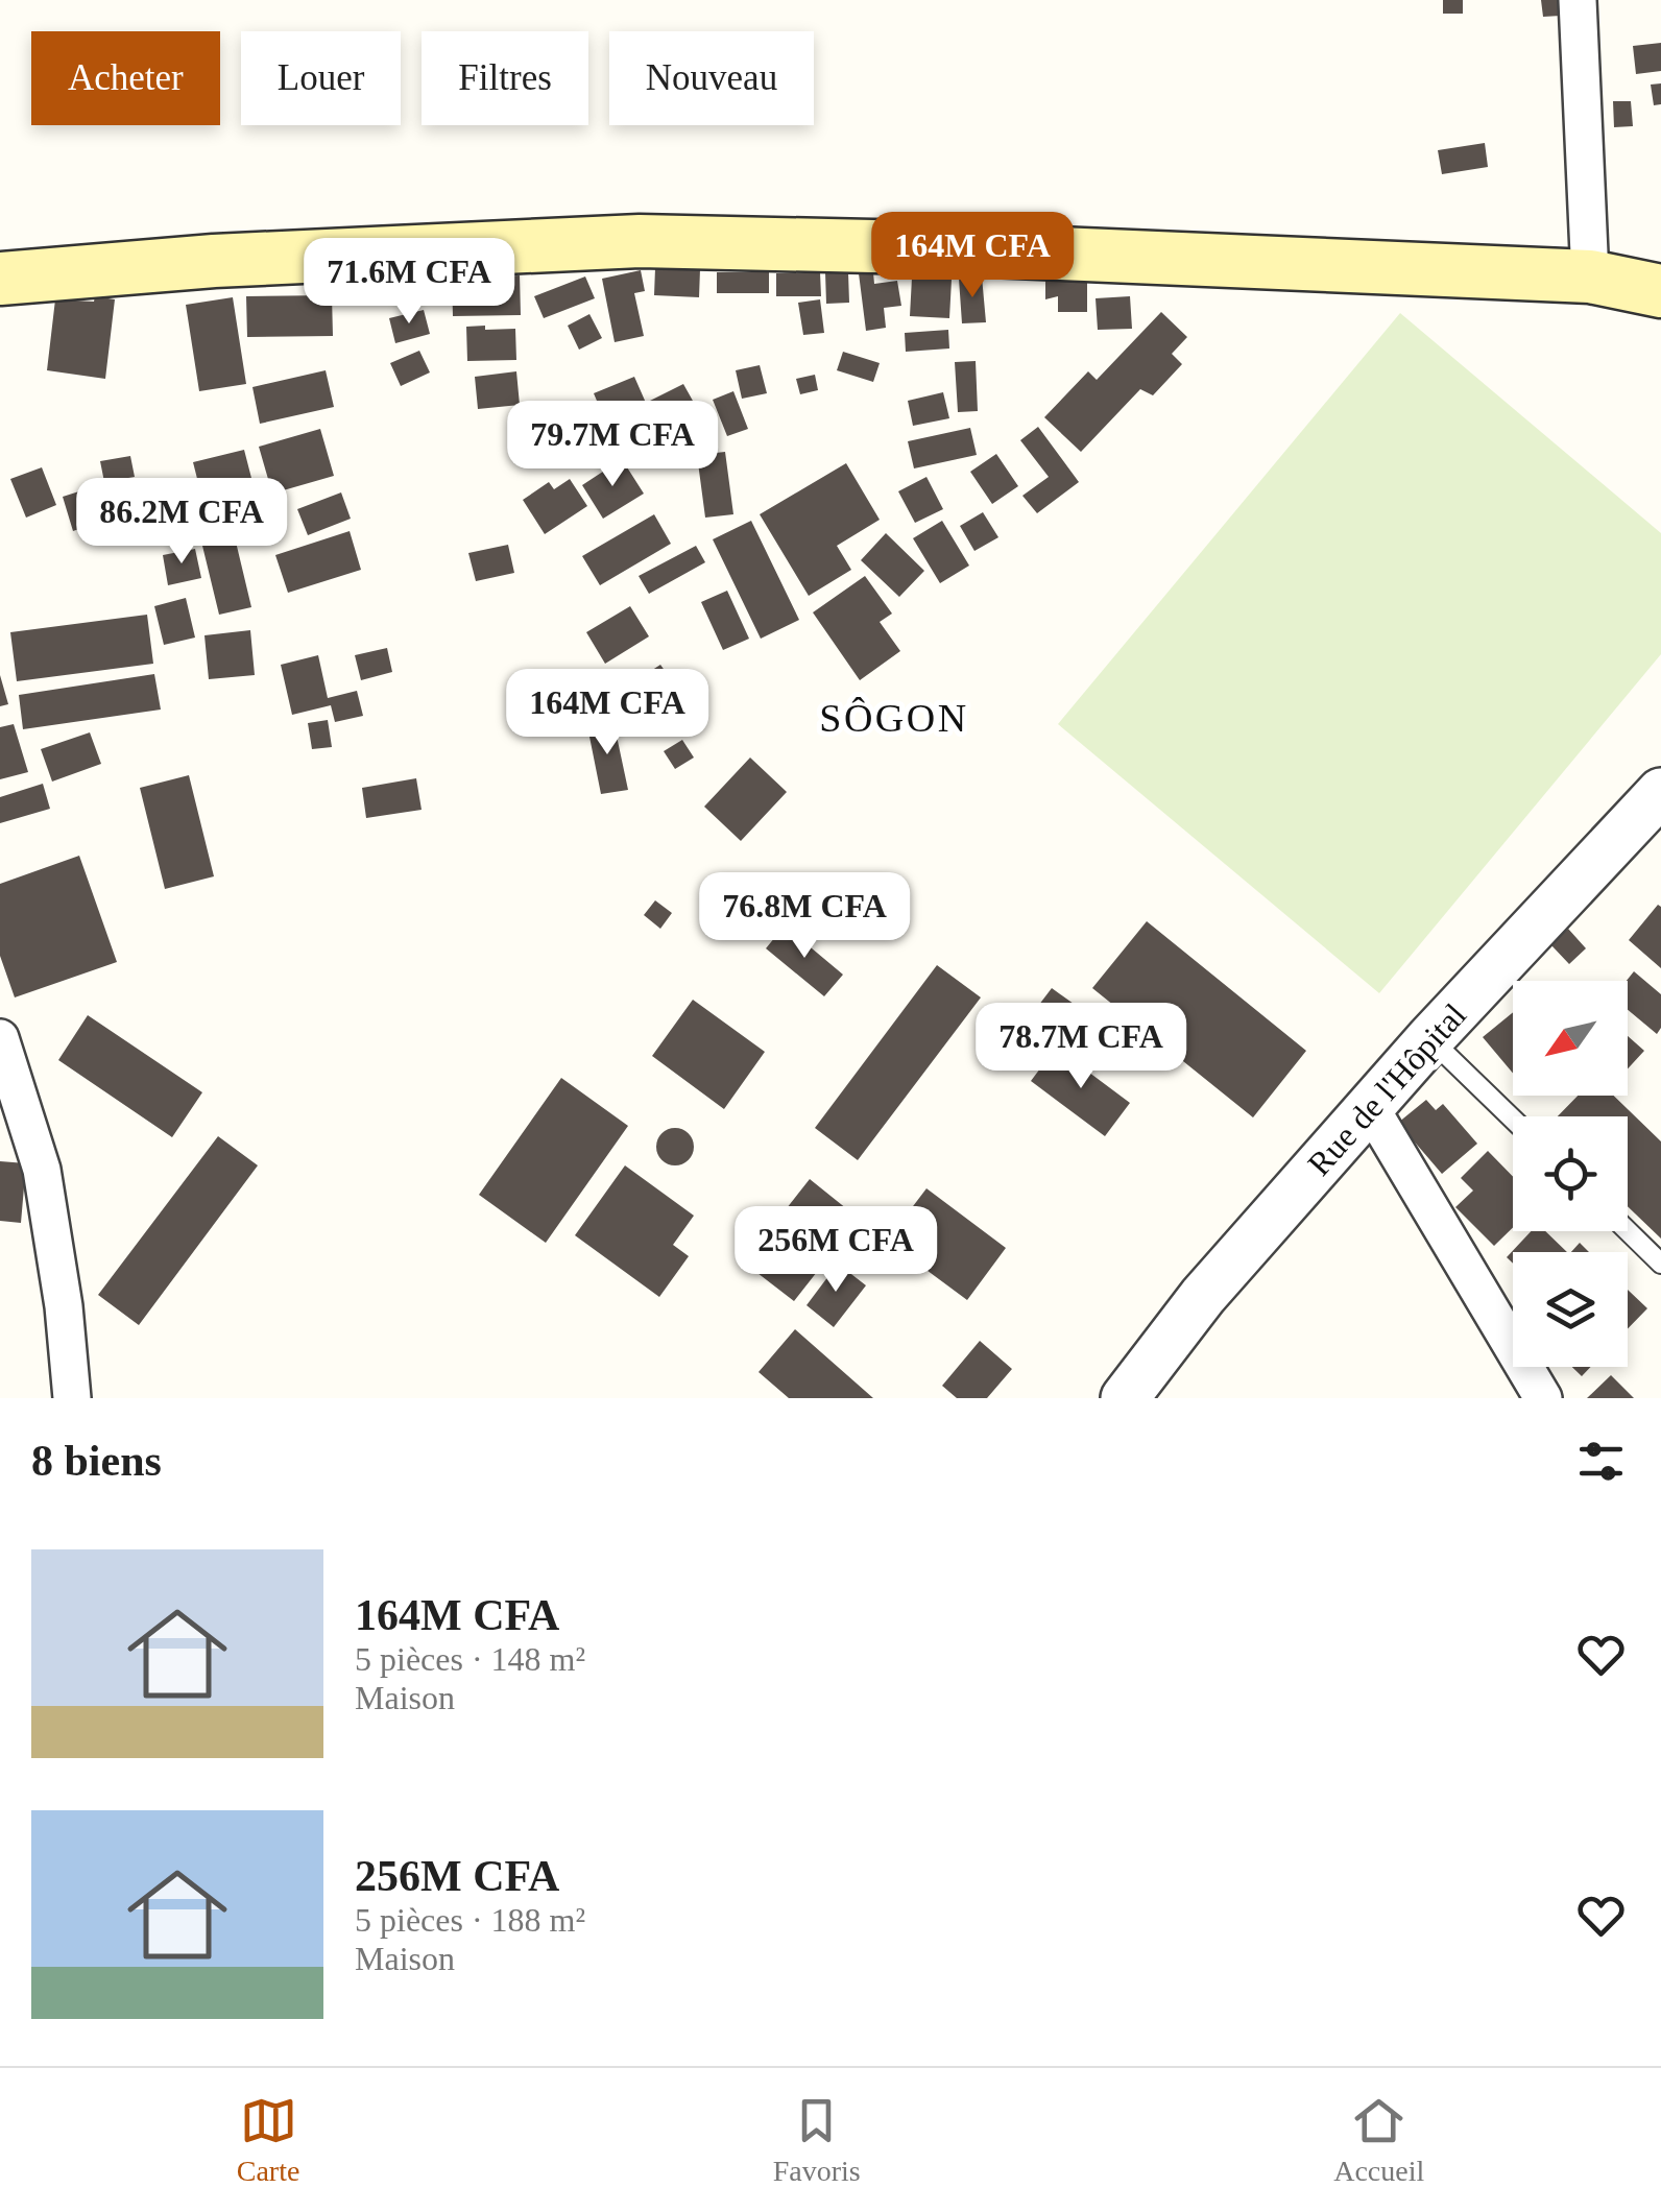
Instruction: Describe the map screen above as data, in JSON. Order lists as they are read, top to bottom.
{
  "streets": {
    "street": ["Rue de l'Hôpital"]
  },
  "districts": ["SÔGON"],
  "north": "bottom left",
  "page": {
    "chip": [
      "Acheter",
      "Louer",
      "Filtres",
      "Nouveau"
    ],
    "price": [
      "164M CFA",
      "71.6M CFA",
      "79.7M CFA",
      "86.2M CFA",
      "164M CFA",
      "76.8M CFA",
      "78.7M CFA",
      "256M CFA"
    ],
    "heading": "8 biens",
    "list": [
      {
        "name": "164M CFA",
        "note": "5 pièces · 148 m² · Maison"
      },
      {
        "name": "256M CFA",
        "note": "5 pièces · 188 m² · Maison"
      }
    ],
    "tabs": ["Carte", "Favoris", "Accueil"]
  }
}
